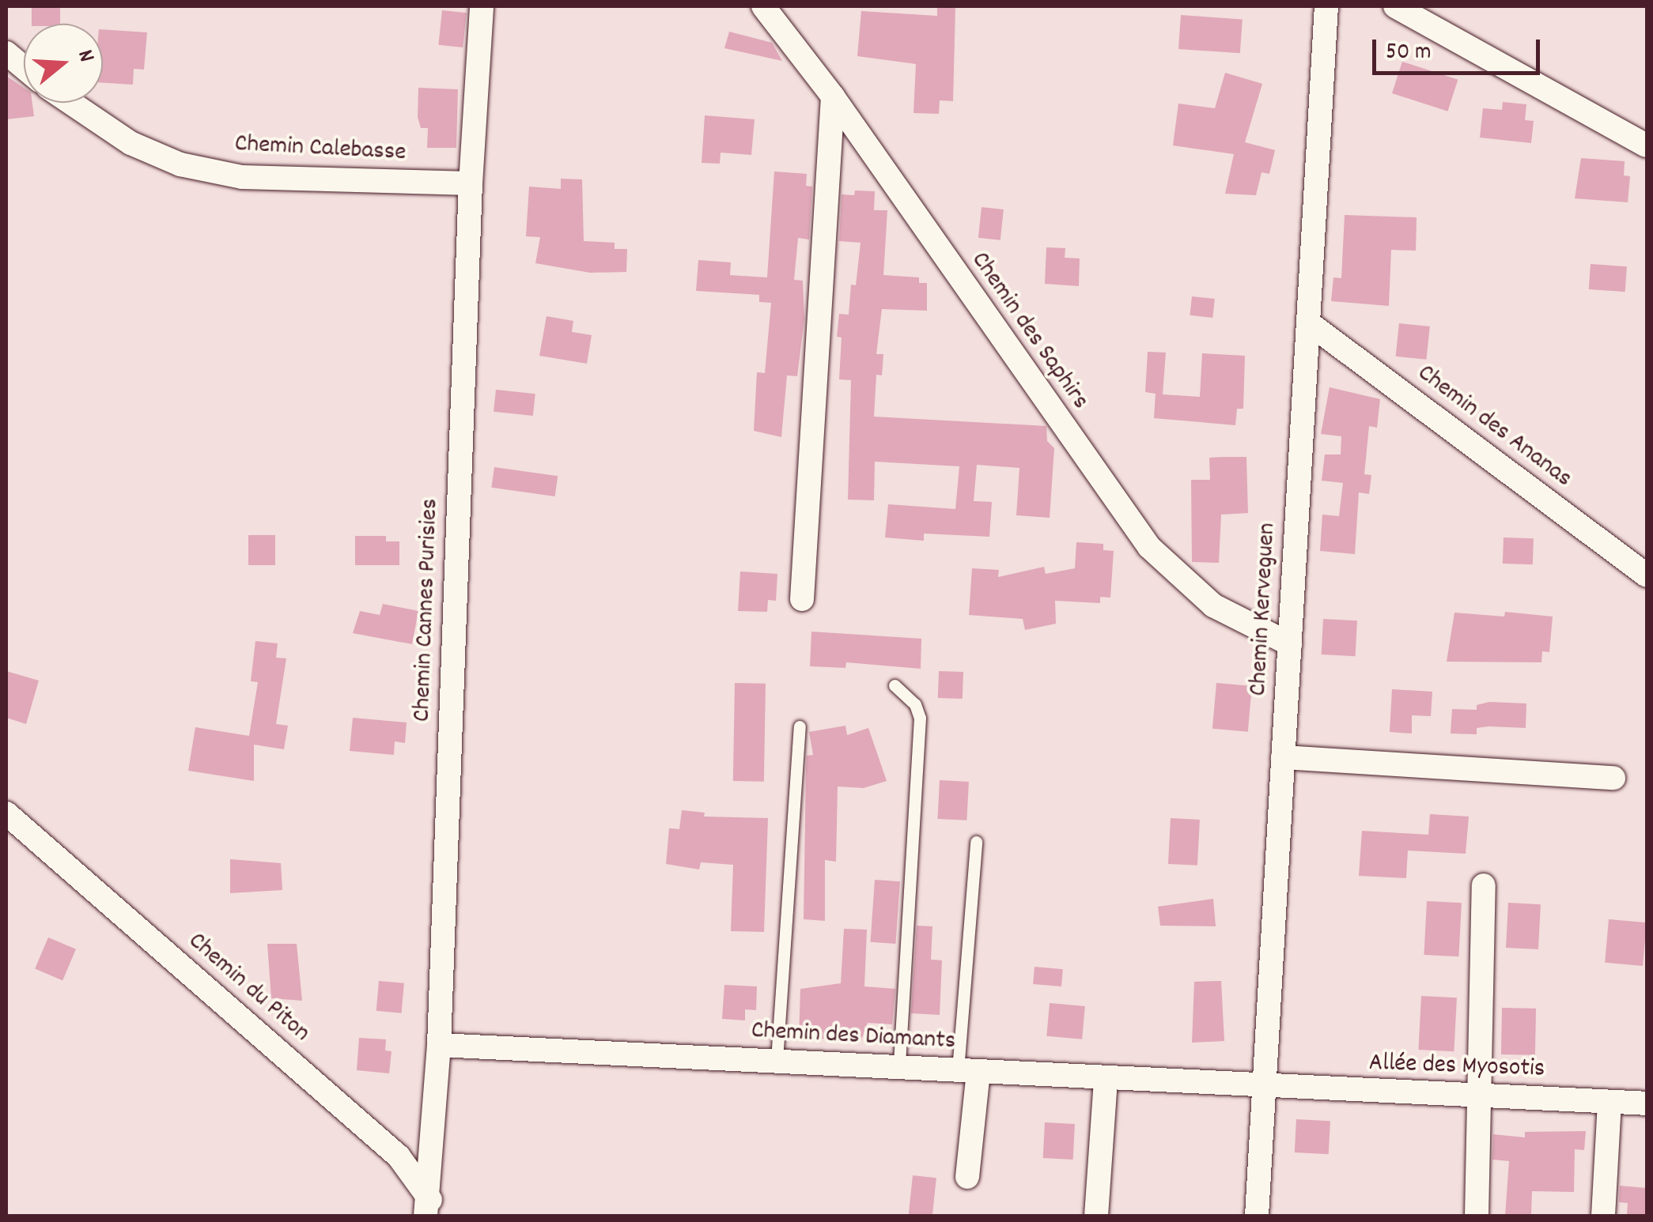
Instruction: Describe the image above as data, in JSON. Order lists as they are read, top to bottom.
{
  "streets": {
    "street": [
      "Chemin Calebasse",
      "Chemin des Saphirs",
      "Chemin des Ananas",
      "Chemin Kerveguen",
      "Chemin Cannes Purisies",
      "Chemin du Piton",
      "Chemin des Diamants",
      "Allée des Myosotis"
    ]
  },
  "crossings": [
    ["Chemin Calebasse", "Chemin Cannes Purisies"],
    ["Chemin des Saphirs", "Chemin Kerveguen"],
    ["Chemin des Ananas", "Chemin Kerveguen"],
    ["Chemin Kerveguen", "Chemin des Diamants"],
    ["Chemin Kerveguen", "Allée des Myosotis"],
    ["Chemin Cannes Purisies", "Chemin du Piton"],
    ["Chemin Cannes Purisies", "Chemin des Diamants"],
    ["Chemin des Diamants", "Allée des Myosotis"]
  ],
  "scale_bar": "50 m",
  "north": "right"
}
